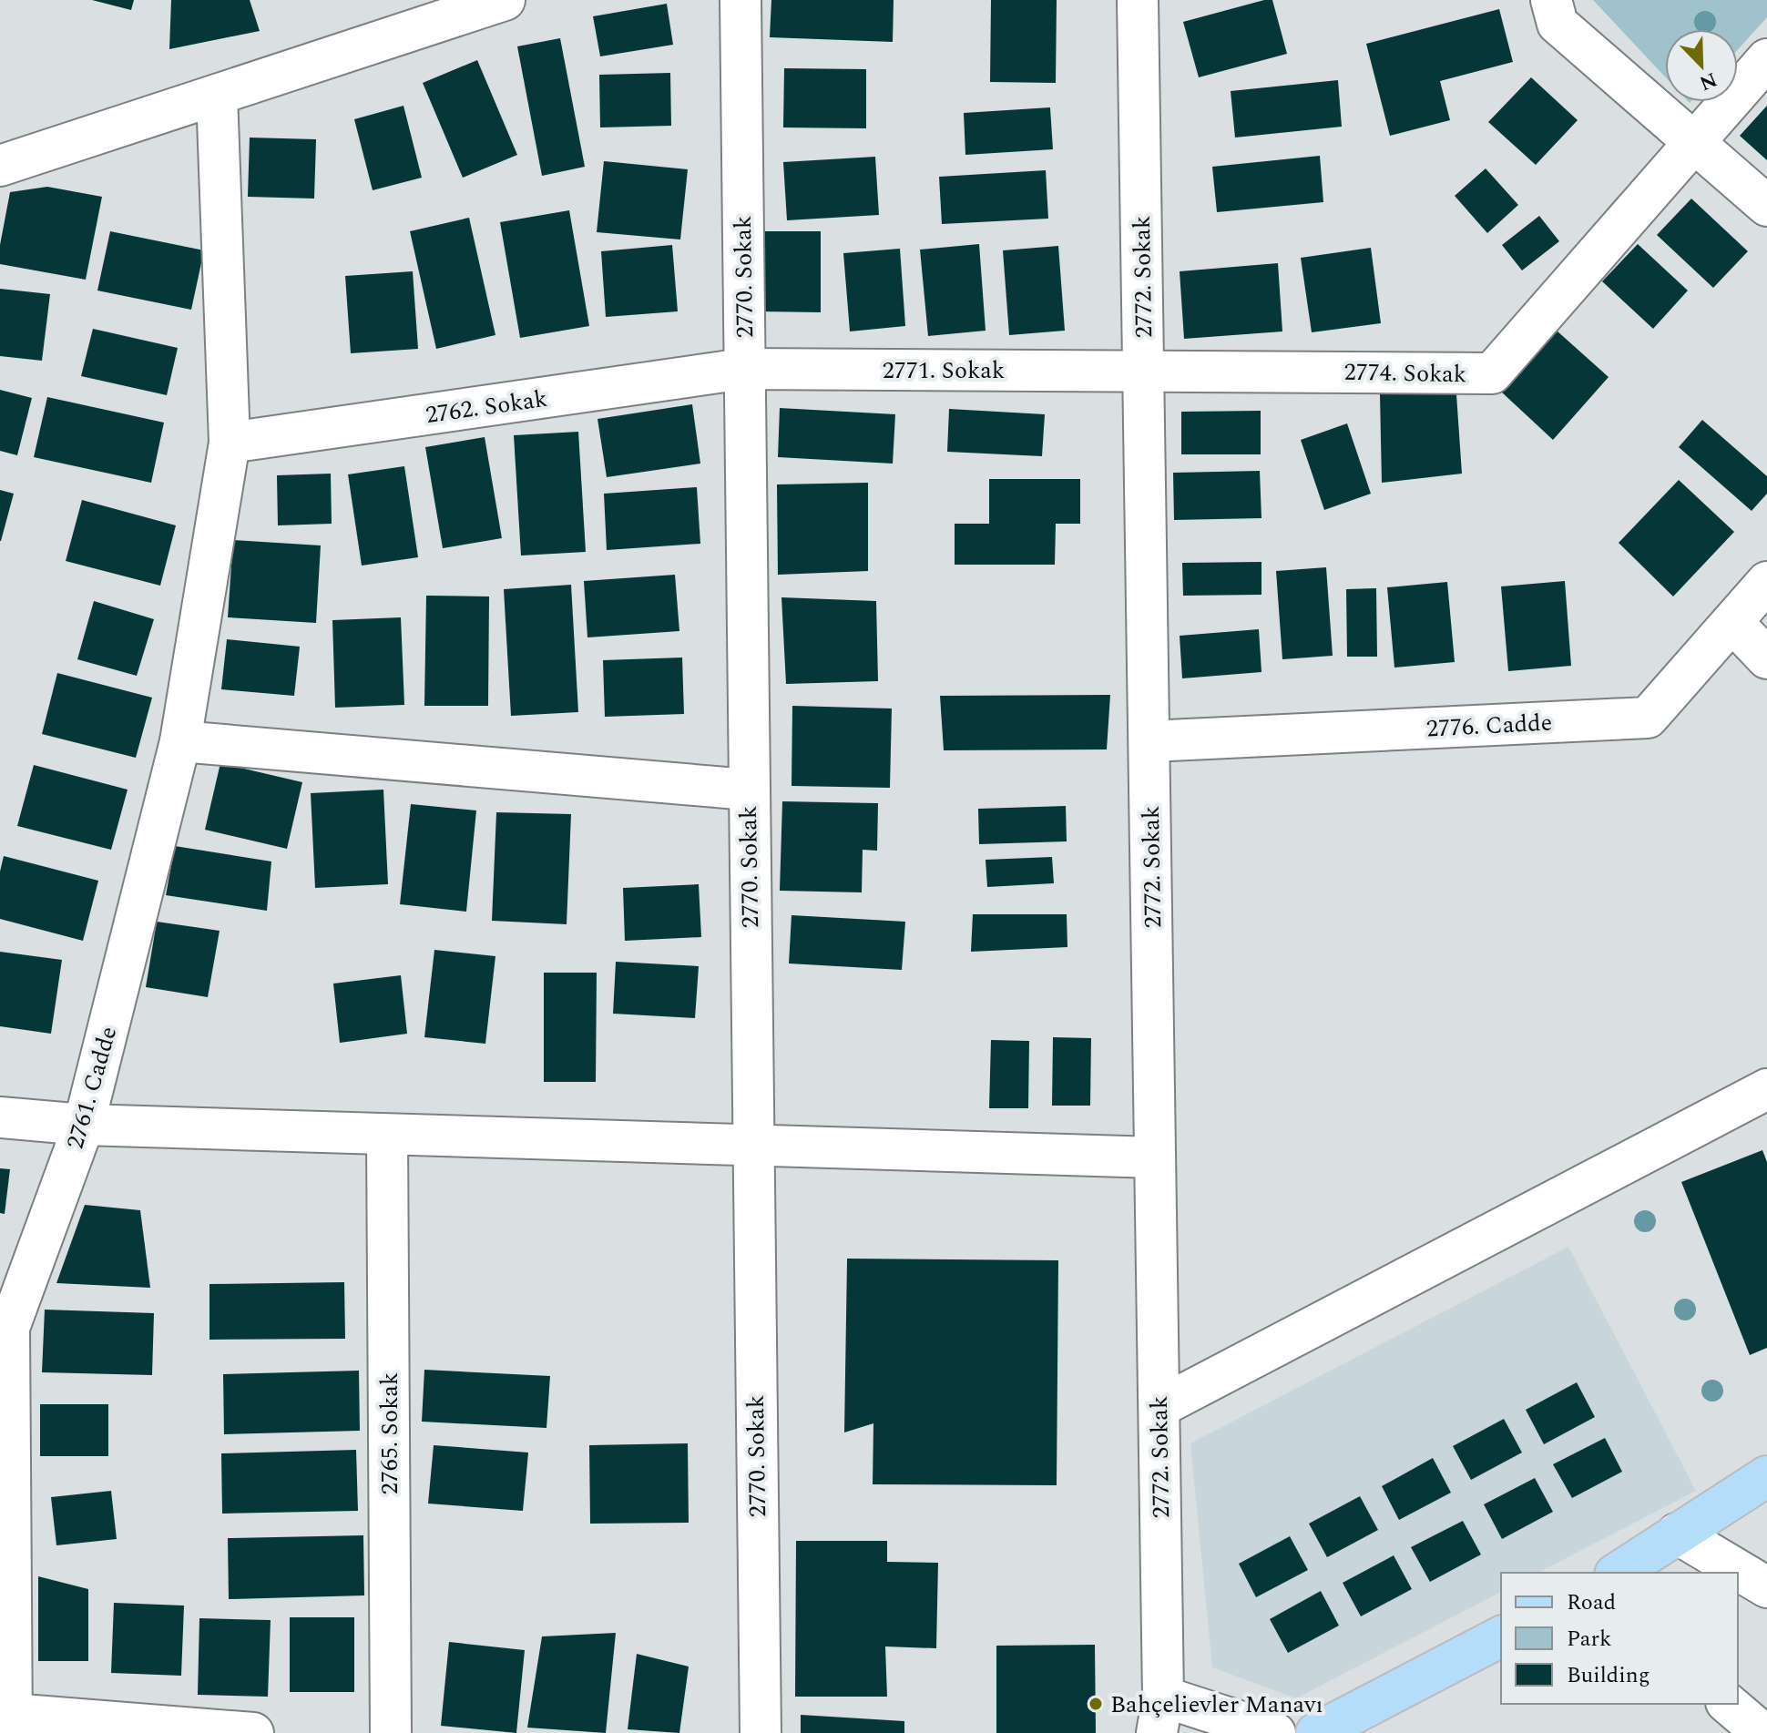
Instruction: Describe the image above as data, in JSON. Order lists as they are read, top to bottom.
{
  "streets": {
    "street": [
      "2770. Sokak",
      "2772. Sokak",
      "2771. Sokak",
      "2774. Sokak",
      "2762. Sokak",
      "2776. Cadde",
      "2761. Cadde",
      "2765. Sokak"
    ]
  },
  "crossings": [
    ["2770. Sokak", "2771. Sokak"],
    ["2770. Sokak", "2762. Sokak"],
    ["2772. Sokak", "2771. Sokak"],
    ["2772. Sokak", "2774. Sokak"],
    ["2772. Sokak", "2776. Cadde"],
    ["2771. Sokak", "2774. Sokak"],
    ["2771. Sokak", "2762. Sokak"],
    ["2762. Sokak", "2761. Cadde"]
  ],
  "places": ["Bahçelievler Manavı"],
  "legend": ["Road", "Park", "Building"],
  "north": "bottom right"
}
